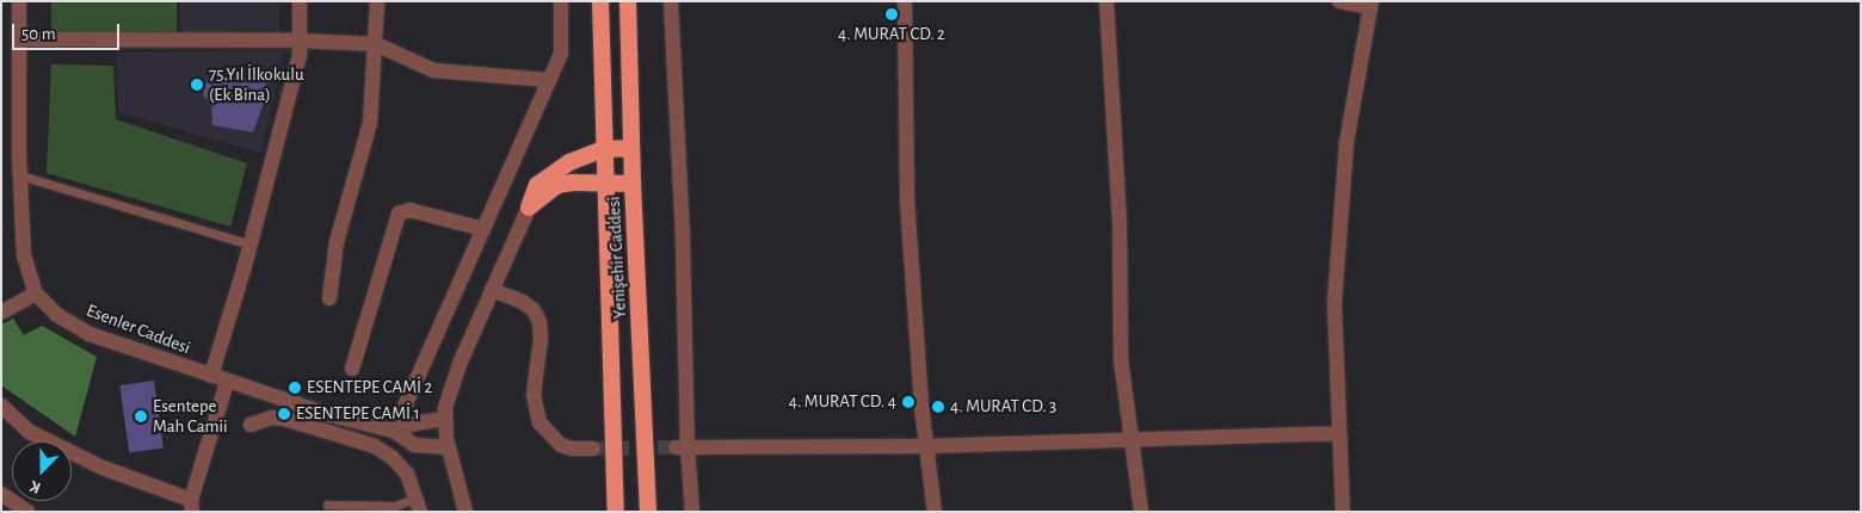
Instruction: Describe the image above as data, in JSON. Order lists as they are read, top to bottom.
{
  "streets": {
    "highway": ["Yenişehir Caddesi"],
    "street": ["Esenler Caddesi"]
  },
  "places": [
    "4. MURAT CD. 2",
    "75.Yıl İlkokulu (Ek Bina)",
    "ESENTEPE CAMİ 2",
    "4. MURAT CD. 4",
    "4. MURAT CD. 3",
    "ESENTEPE CAMİ 1",
    "Esentepe Mah Camii"
  ],
  "scale_bar": "50 m",
  "north": "bottom"
}
